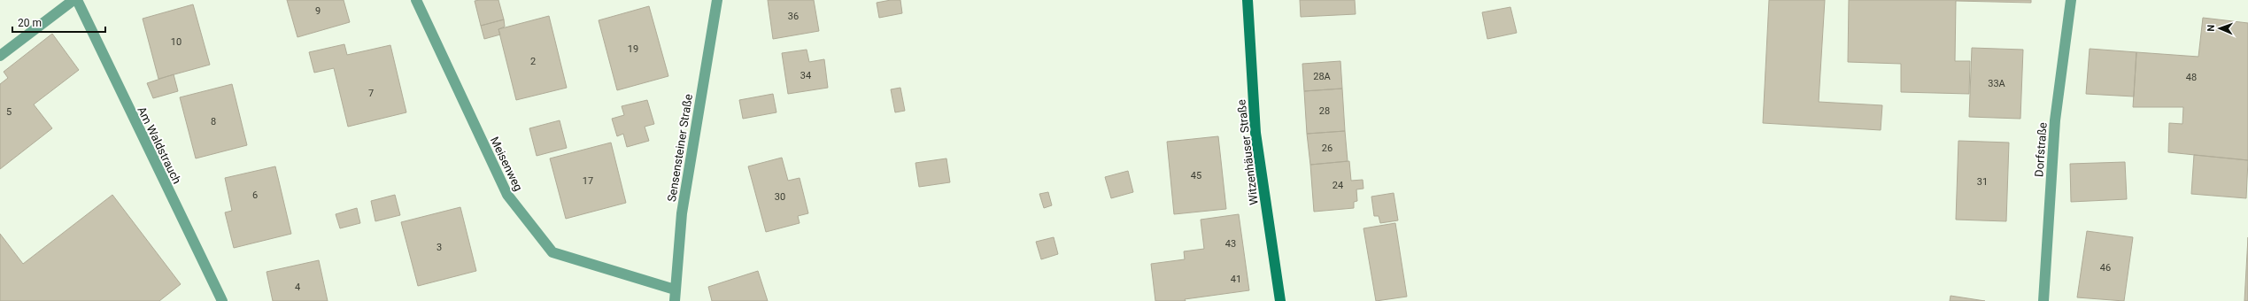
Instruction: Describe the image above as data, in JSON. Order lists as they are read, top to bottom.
{
  "streets": {
    "main road": ["Witzenhäuser Straße"],
    "street": [
      "Am Waldstrauch",
      "Sensensteiner Straße",
      "Dorfstraße",
      "Meisenweg"
    ]
  },
  "crossings": [
    ["Sensensteiner Straße", "Meisenweg"]
  ],
  "house_numbers": [
    "9",
    "36",
    "10",
    "19",
    "2",
    "34",
    "28A",
    "48",
    "33A",
    "7",
    "28",
    "5",
    "8",
    "26",
    "45",
    "17",
    "31",
    "24",
    "6",
    "30",
    "43",
    "3",
    "46",
    "41",
    "4"
  ],
  "scale_bar": "20 m",
  "north": "left"
}
